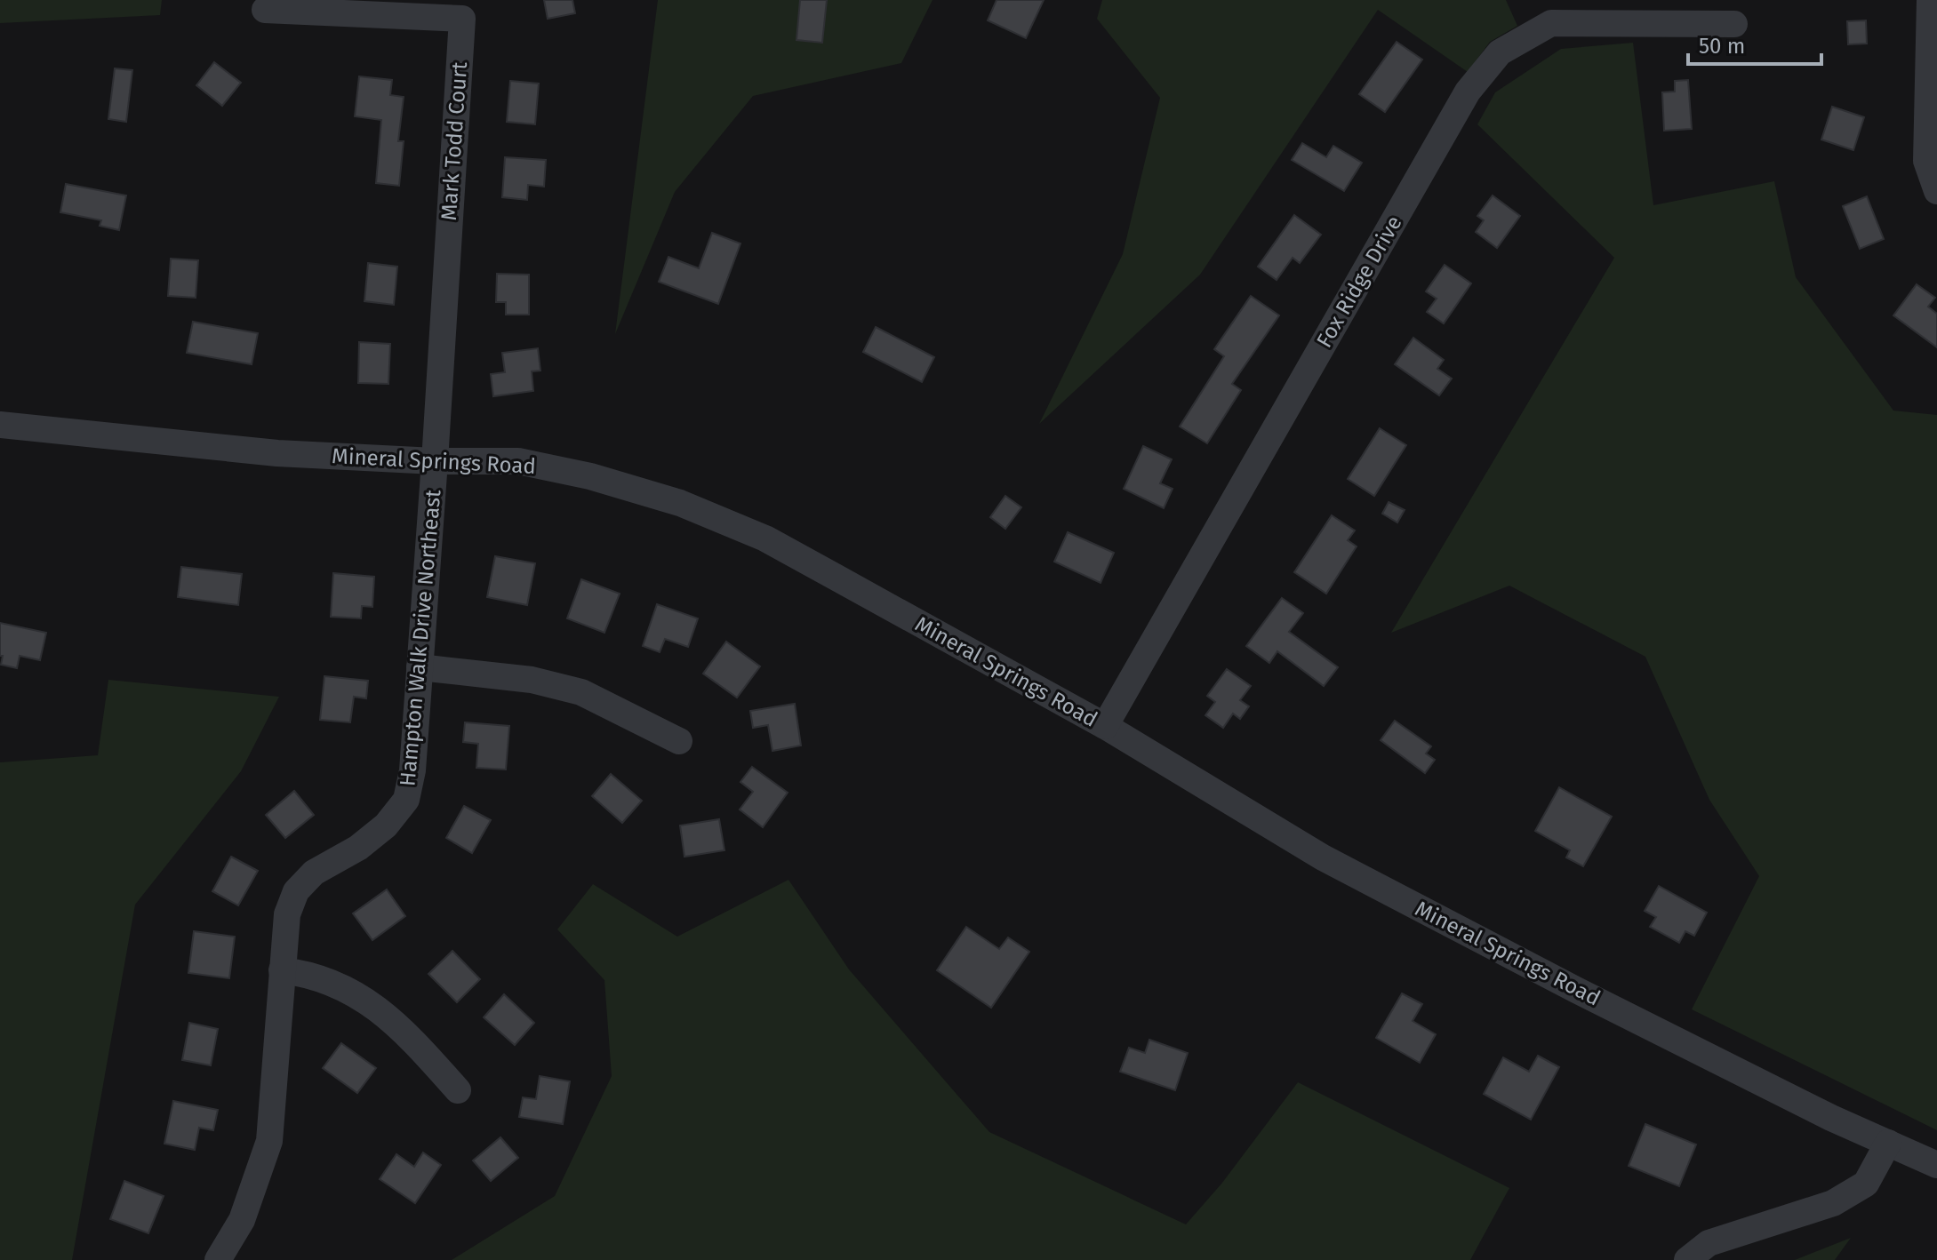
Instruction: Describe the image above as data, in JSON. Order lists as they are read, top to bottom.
{
  "streets": {
    "street": [
      "Mark Todd Court",
      "Fox Ridge Drive",
      "Mineral Springs Road",
      "Hampton Walk Drive Northeast"
    ]
  },
  "crossings": [
    ["Mark Todd Court", "Mineral Springs Road"],
    ["Mark Todd Court", "Hampton Walk Drive Northeast"],
    ["Fox Ridge Drive", "Mineral Springs Road"],
    ["Mineral Springs Road", "Hampton Walk Drive Northeast"]
  ],
  "scale_bar": "50 m"
}
